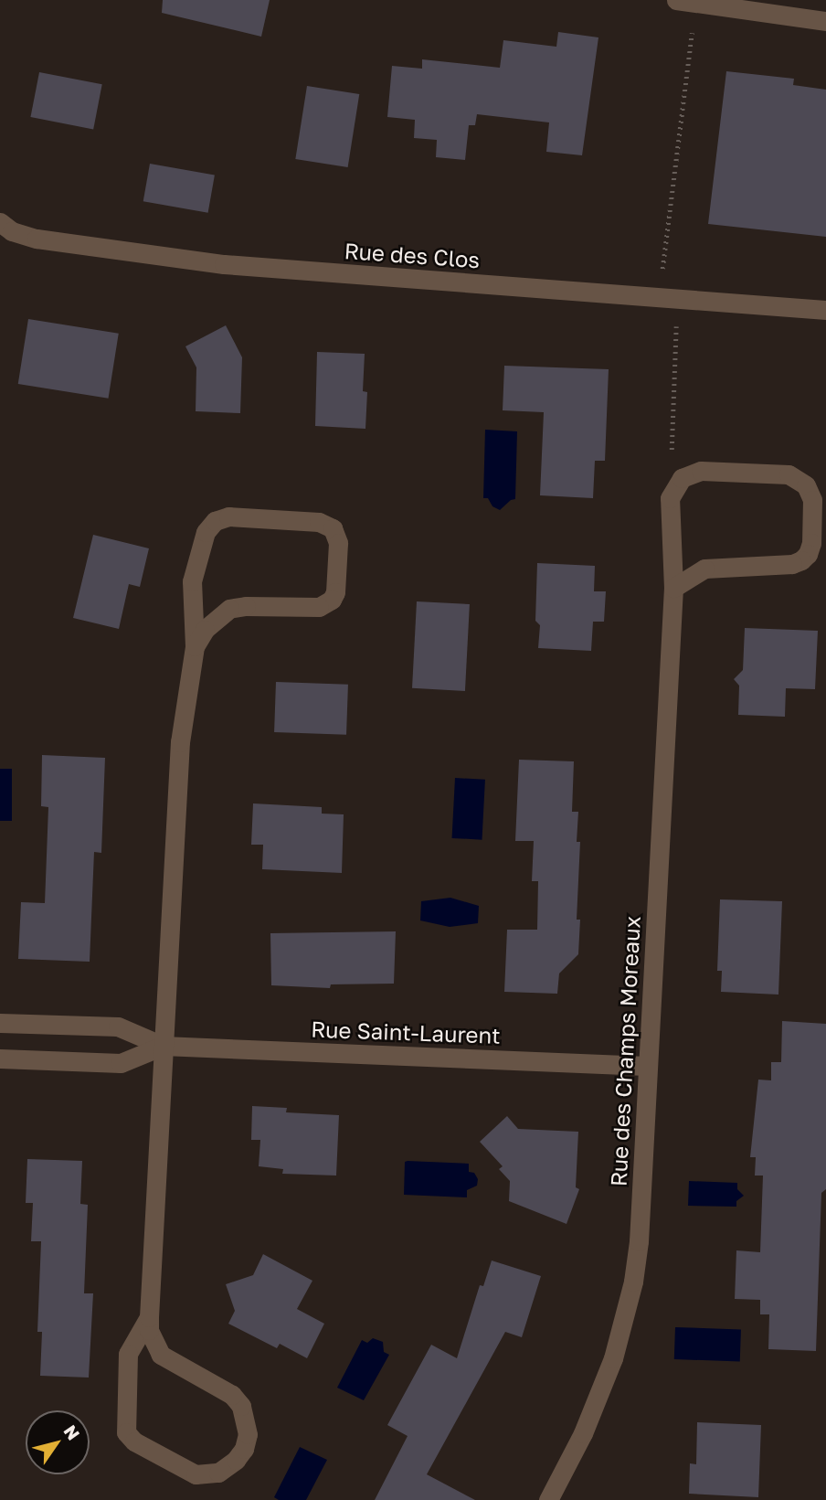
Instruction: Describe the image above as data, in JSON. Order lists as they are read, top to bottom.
{
  "streets": {
    "street": ["Rue des Clos", "Rue Saint-Laurent", "Rue des Champs Moreaux"]
  },
  "crossings": [
    ["Rue Saint-Laurent", "Rue des Champs Moreaux"]
  ],
  "north": "top right"
}
